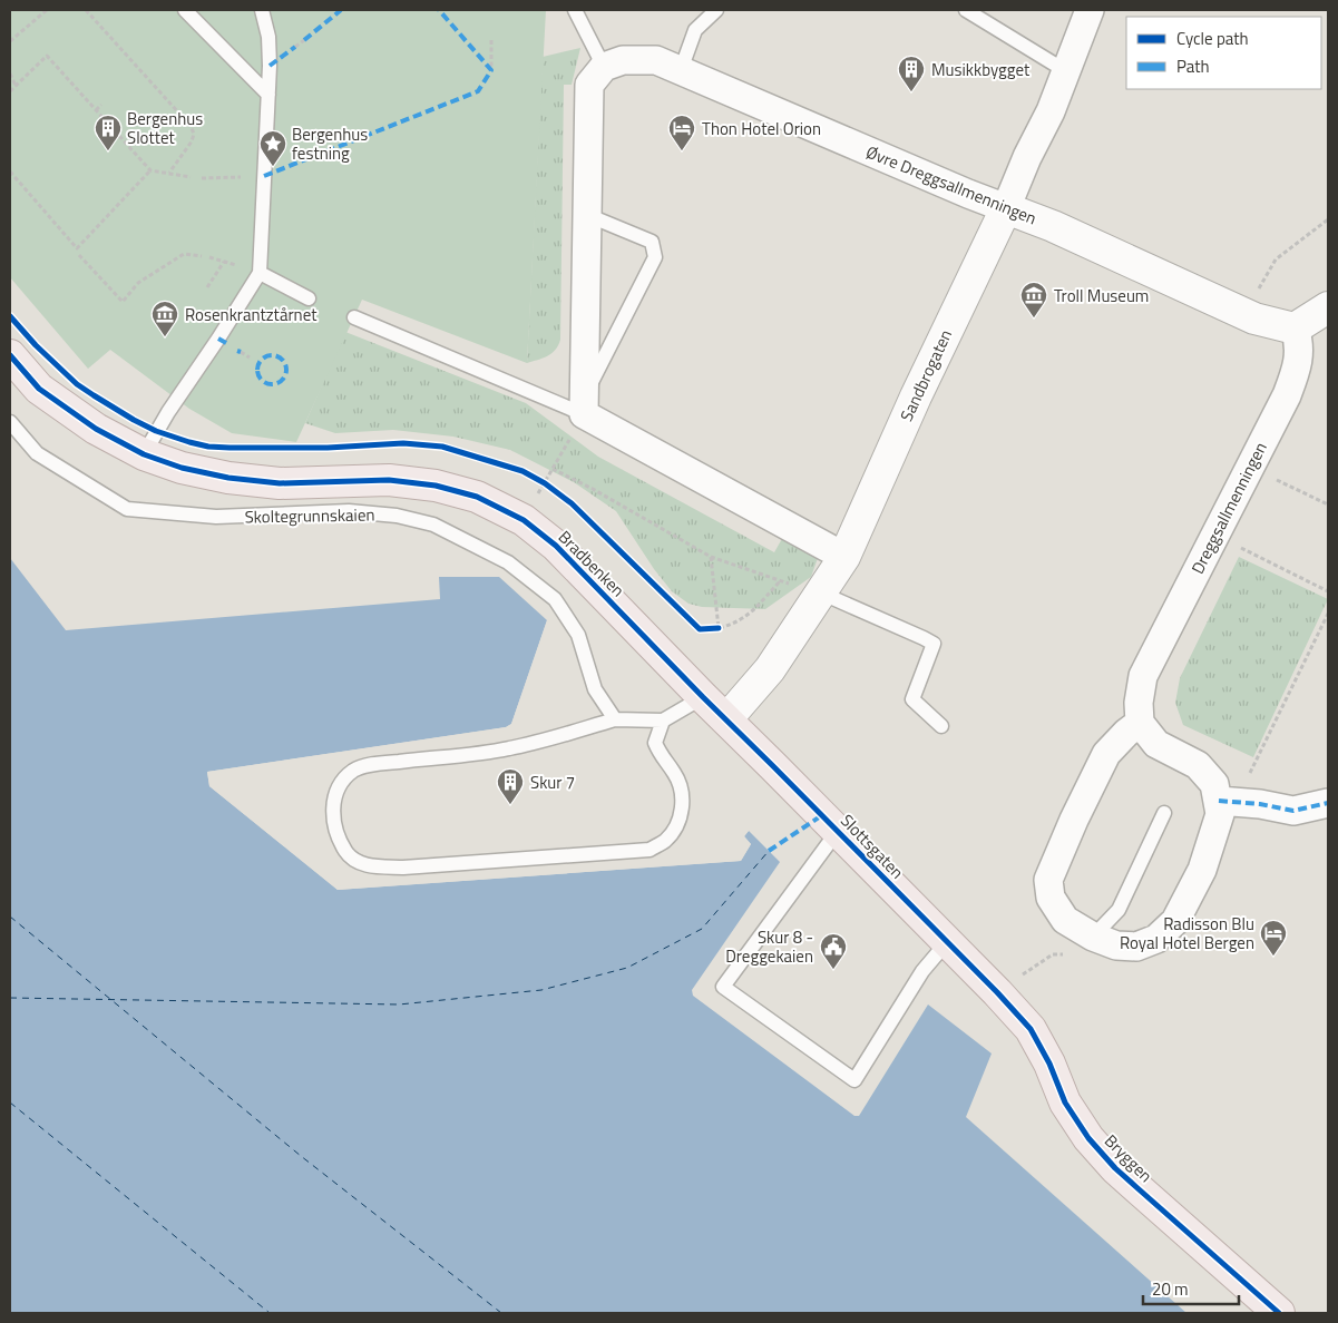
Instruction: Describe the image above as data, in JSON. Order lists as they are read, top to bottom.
{
  "streets": {
    "main road": ["Bradbenken", "Slottsgaten", "Bryggen"],
    "street": ["Øvre Dreggsallmenningen", "Sandbrogaten", "Dreggsallmenningen"],
    "lane": ["Skoltegrunnskaien"]
  },
  "crossings": [
    ["Øvre Dreggsallmenningen", "Sandbrogaten"],
    ["Øvre Dreggsallmenningen", "Dreggsallmenningen"],
    ["Sandbrogaten", "Bradbenken"],
    ["Sandbrogaten", "Slottsgaten"],
    ["Bradbenken", "Slottsgaten"],
    ["Slottsgaten", "Bryggen"]
  ],
  "places": {
    "building": ["Musikkbygget", "Bergenhus Slottet", "Skur 7"],
    "hotel": ["Thon Hotel Orion", "Radisson Blu Royal Hotel Bergen"],
    "place": ["Bergenhus festning"],
    "museum": ["Troll Museum", "Rosenkrantztårnet"],
    "public building": ["Skur 8 - Dreggekaien"]
  },
  "legend": ["Cycle path", "Path"],
  "scale_bar": "20 m"
}
